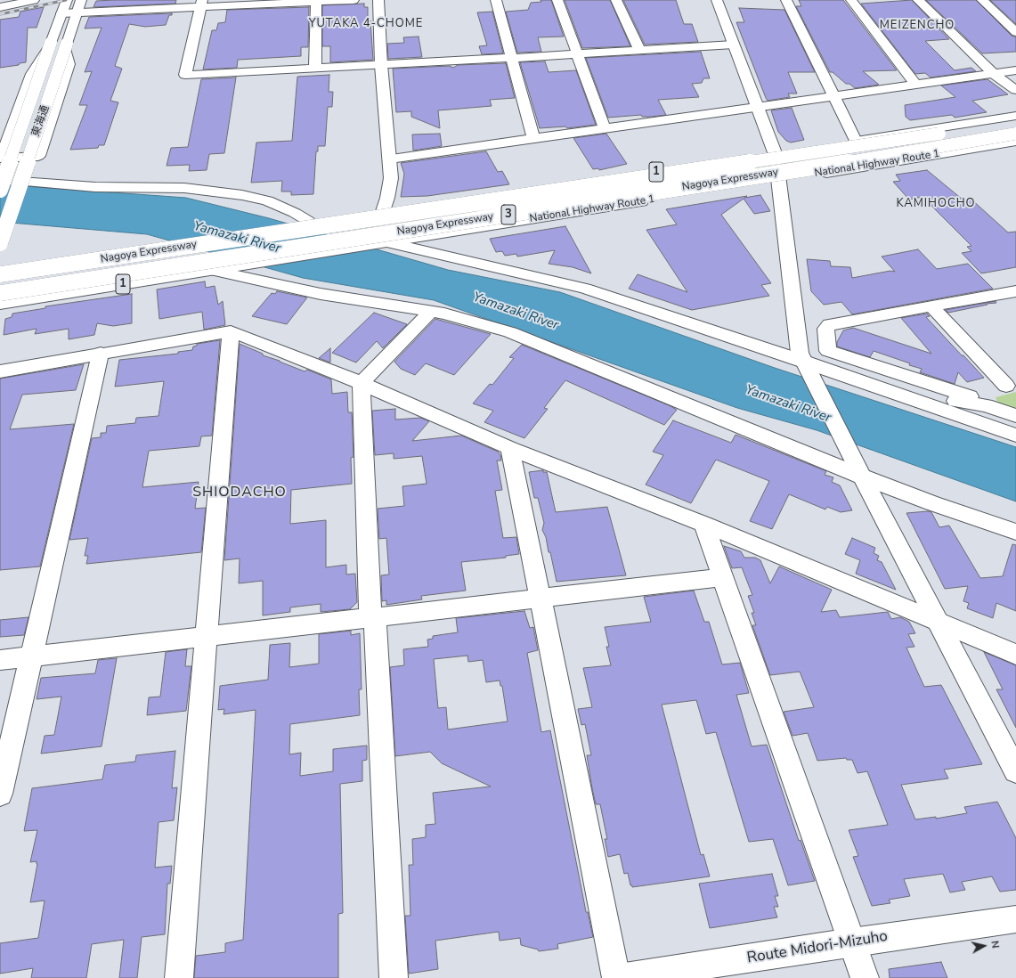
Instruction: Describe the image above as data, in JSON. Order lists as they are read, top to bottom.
{
  "streets": {
    "main road": [
      "東海通",
      "National Highway Route 1",
      "1",
      "Nagoya Expressway",
      "3",
      "Route Midori-Mizuho"
    ]
  },
  "districts": [
    "YUTAKA 4-CHOME",
    "MEIZENCHO",
    "KAMIHOCHO",
    "SHIODACHO"
  ],
  "water": ["Yamazaki River"],
  "north": "right"
}
